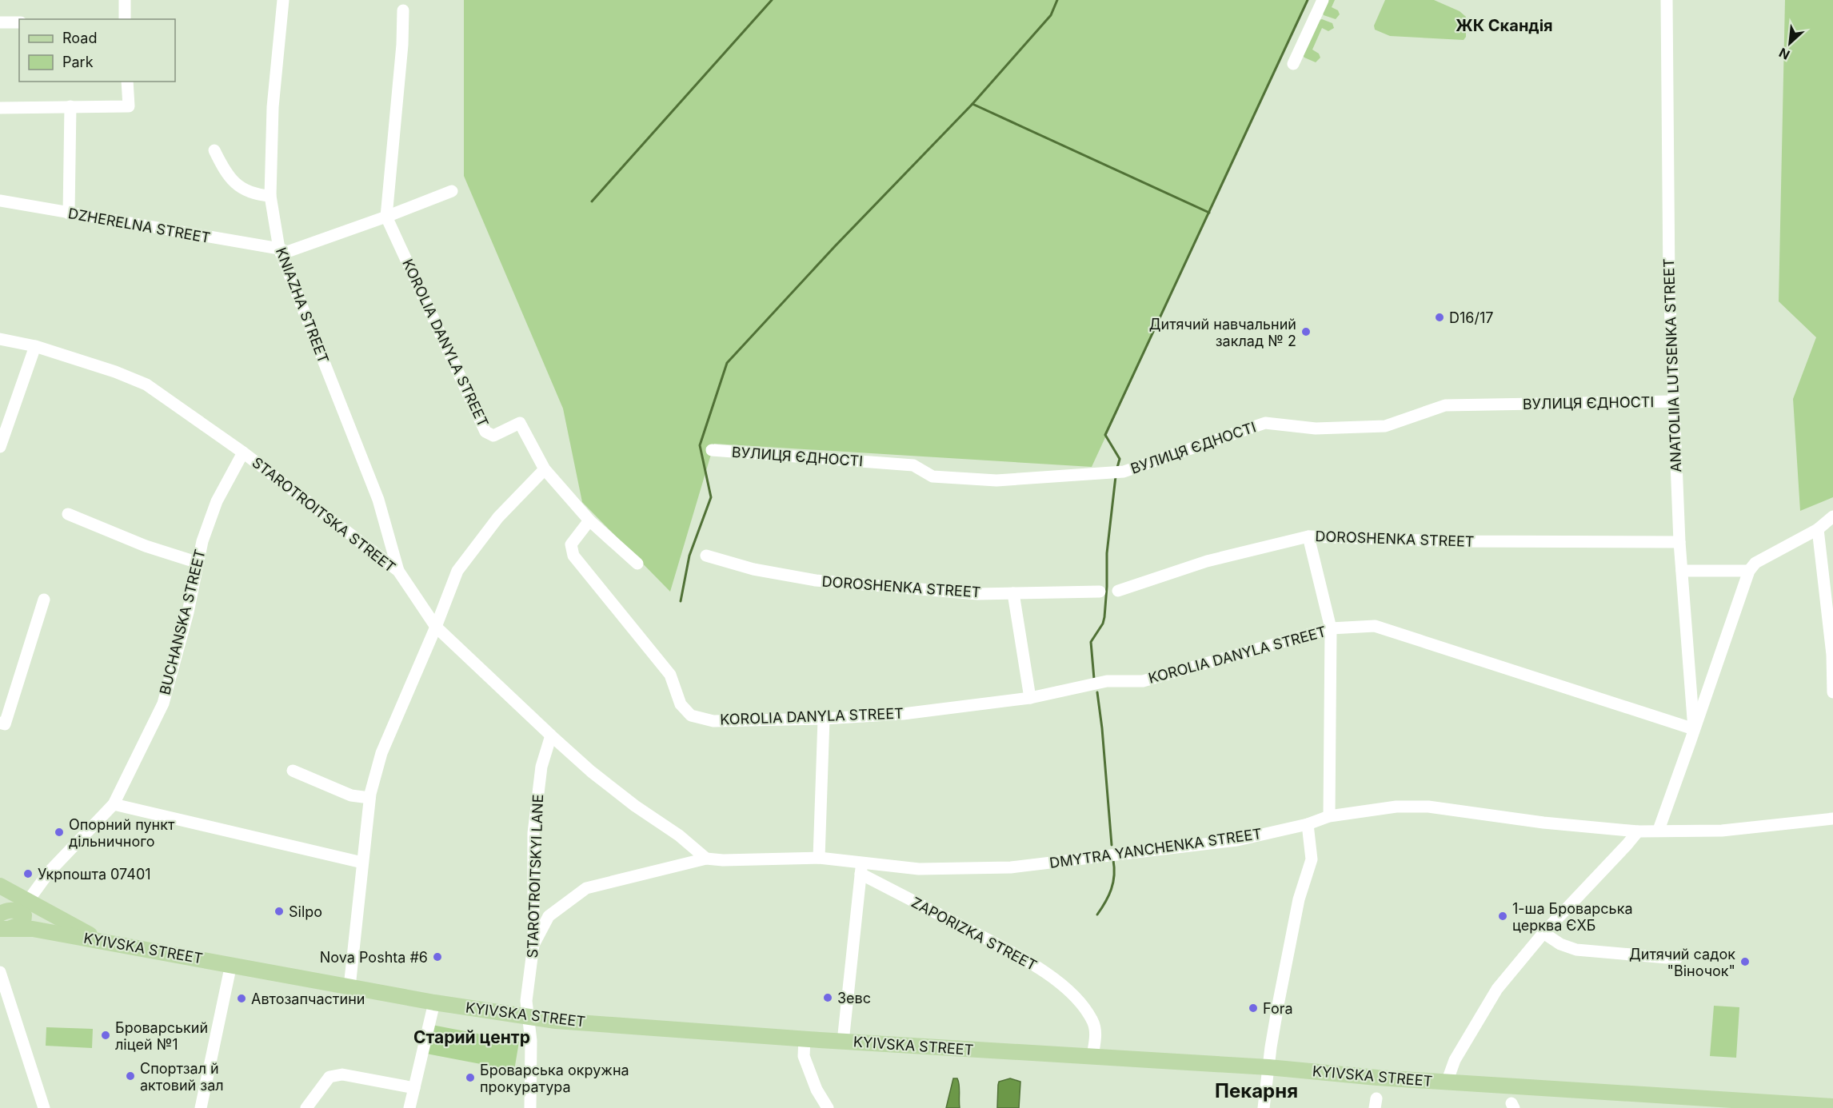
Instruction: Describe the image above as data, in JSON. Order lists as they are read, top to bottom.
{
  "streets": {
    "main road": ["KYIVSKA STREET"],
    "street": [
      "DZHERELNA STREET",
      "KNIAZHA STREET",
      "KOROLIA DANYLA STREET",
      "ANATOLIIA LUTSENKA STREET",
      "ВУЛИЦЯ ЄДНОСТІ",
      "STAROTROITSKA STREET",
      "DOROSHENKA STREET",
      "BUCHANSKA STREET",
      "DMYTRA YANCHENKA STREET",
      "STAROTROITSKYI LANE",
      "ZAPORIZKA STREET"
    ]
  },
  "crossings": [
    ["DZHERELNA STREET", "KNIAZHA STREET"],
    ["DZHERELNA STREET", "KOROLIA DANYLA STREET"],
    ["KNIAZHA STREET", "STAROTROITSKA STREET"],
    ["KOROLIA DANYLA STREET", "ANATOLIIA LUTSENKA STREET"],
    ["ANATOLIIA LUTSENKA STREET", "ВУЛИЦЯ ЄДНОСТІ"],
    ["ANATOLIIA LUTSENKA STREET", "DOROSHENKA STREET"],
    ["ANATOLIIA LUTSENKA STREET", "DMYTRA YANCHENKA STREET"],
    ["STAROTROITSKA STREET", "BUCHANSKA STREET"],
    ["STAROTROITSKA STREET", "DMYTRA YANCHENKA STREET"],
    ["STAROTROITSKA STREET", "STAROTROITSKYI LANE"],
    ["DMYTRA YANCHENKA STREET", "STAROTROITSKYI LANE"],
    ["DMYTRA YANCHENKA STREET", "ZAPORIZKA STREET"],
    ["STAROTROITSKYI LANE", "KYIVSKA STREET"],
    ["ZAPORIZKA STREET", "KYIVSKA STREET"]
  ],
  "districts": ["ЖК Скандія", "Старий центр", "Пекарня"],
  "places": [
    "D16/17",
    "Дитячий навчальний заклад № 2",
    "Опорний пункт дільничного",
    "Укрпошта 07401",
    "Silpo",
    "1-ша Броварська церква ЄХБ",
    "Nova Poshta #6",
    "Дитячий садок \"Віночок\"",
    "Зевс",
    "Автозапчастини",
    "Fora",
    "Броварський ліцей №1",
    "Спортзал й актовий зал",
    "Броварська окружна прокуратура"
  ],
  "legend": ["Road", "Park"],
  "north": "bottom left"
}
